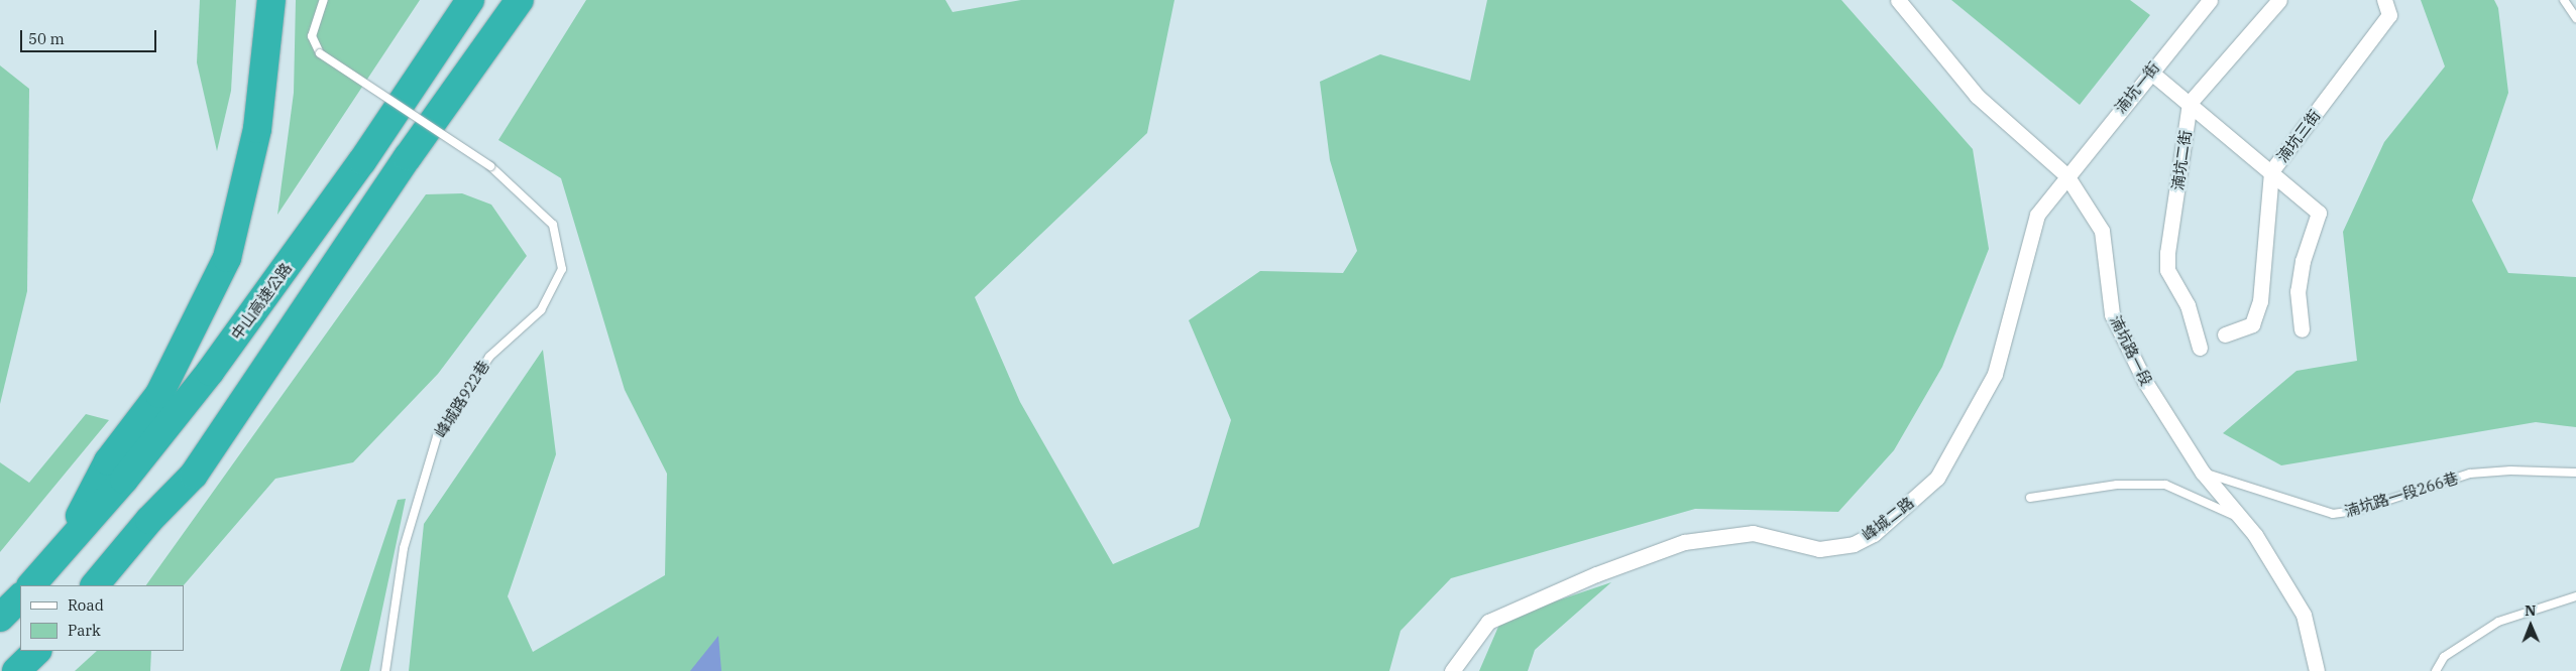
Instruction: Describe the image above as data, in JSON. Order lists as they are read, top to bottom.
{
  "streets": {
    "highway": ["中山高速公路"],
    "street": [
      "湳坑一街",
      "湳坑三街",
      "湳坑二街",
      "湳坑路一段",
      "峰城二路"
    ],
    "lane": ["峰城路922巷", "湳坑路一段266巷"]
  },
  "crossings": [
    ["湳坑一街", "湳坑路一段"],
    ["湳坑一街", "峰城二路"],
    ["湳坑路一段", "湳坑路一段266巷"],
    ["湳坑路一段", "峰城二路"]
  ],
  "legend": ["Road", "Park"],
  "scale_bar": "50 m",
  "north": "top"
}
